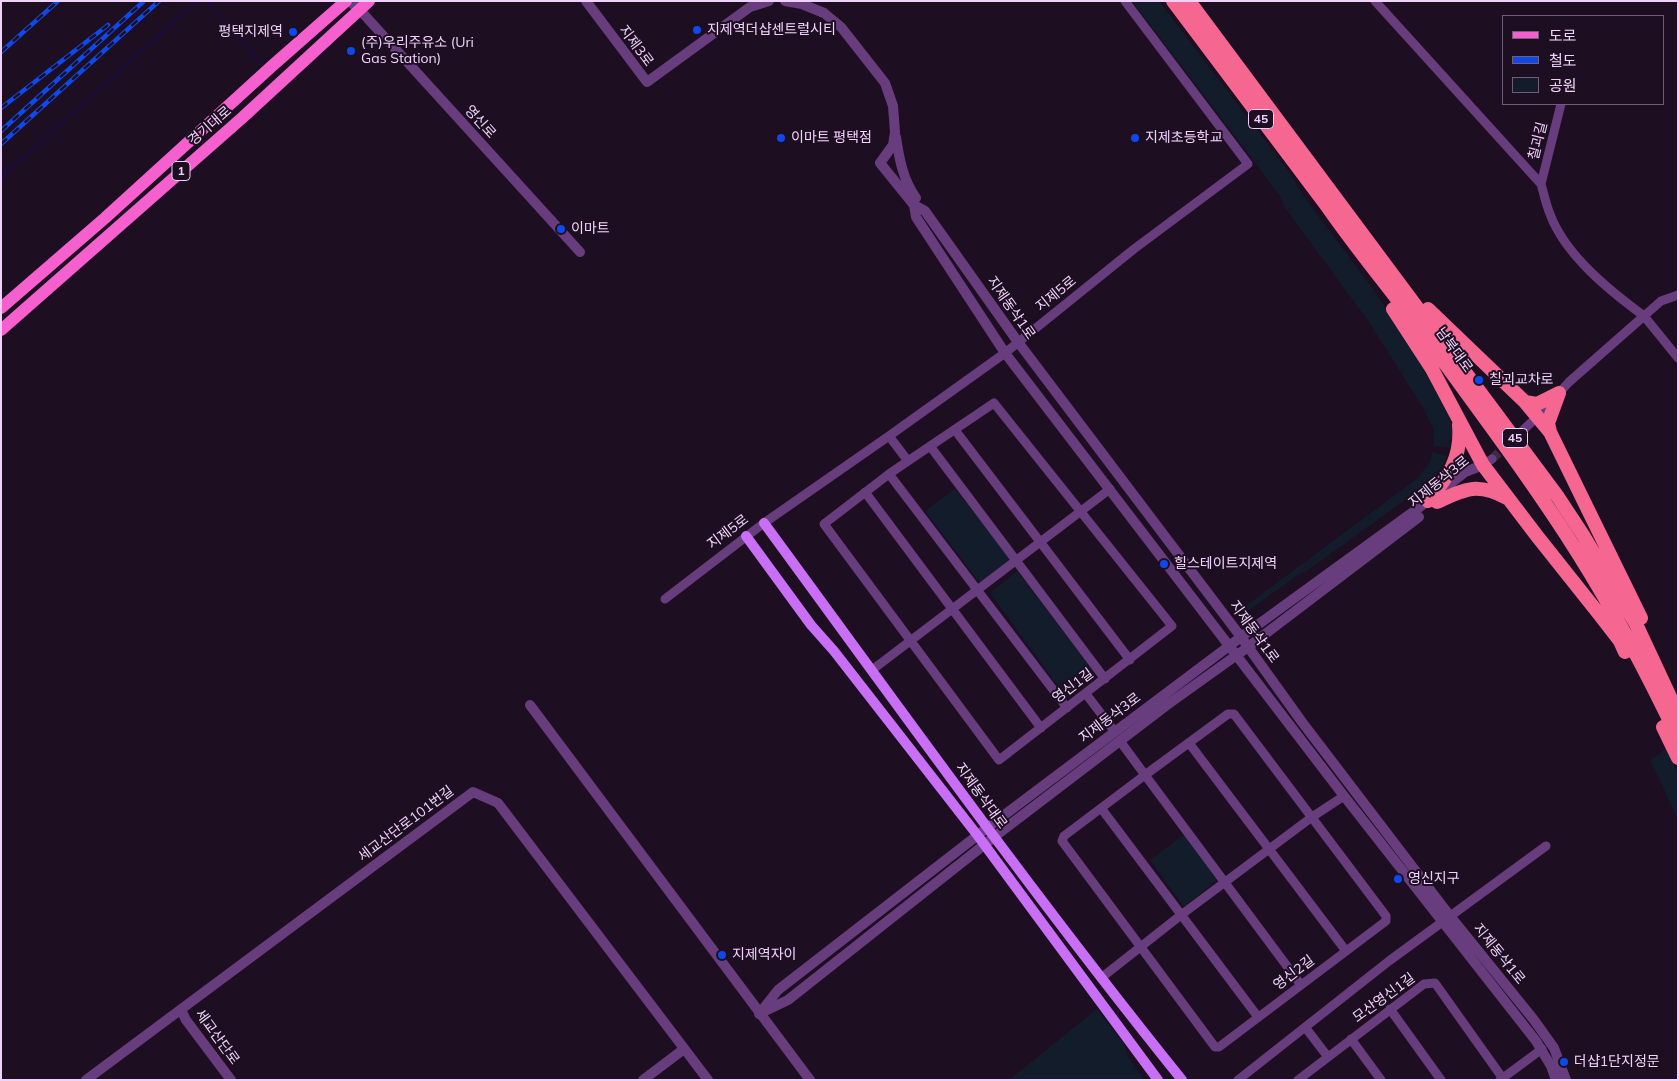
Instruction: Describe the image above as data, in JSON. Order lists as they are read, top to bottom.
{
  "streets": {
    "highway": ["45", "남북대로"],
    "main road": ["경기대로", "1", "지제동삭대로"],
    "street": [
      "지제3로",
      "영신로",
      "칠괴길",
      "지제5로",
      "지제동삭1로",
      "지제동삭3로",
      "영신1길",
      "세교산단로101번길",
      "영신2길",
      "모산영신1길",
      "세교산단로"
    ]
  },
  "crossings": [
    ["영신로", "경기대로"],
    ["지제5로", "지제동삭1로"],
    ["지제5로", "지제동삭대로"],
    ["지제동삭1로", "지제동삭3로"],
    ["지제동삭3로", "지제동삭대로"],
    ["세교산단로101번길", "세교산단로"]
  ],
  "places": [
    "지제역더샵센트럴시티",
    "평택지제역",
    "(주)우리주유소 (Uri Gas Station)",
    "이마트 평택점",
    "지제초등학교",
    "이마트",
    "칠괴교차로",
    "힐스테이트지제역",
    "영신지구",
    "지제역자이",
    "더샵1단지정문"
  ],
  "legend": ["도로", "철도", "공원"]
}
